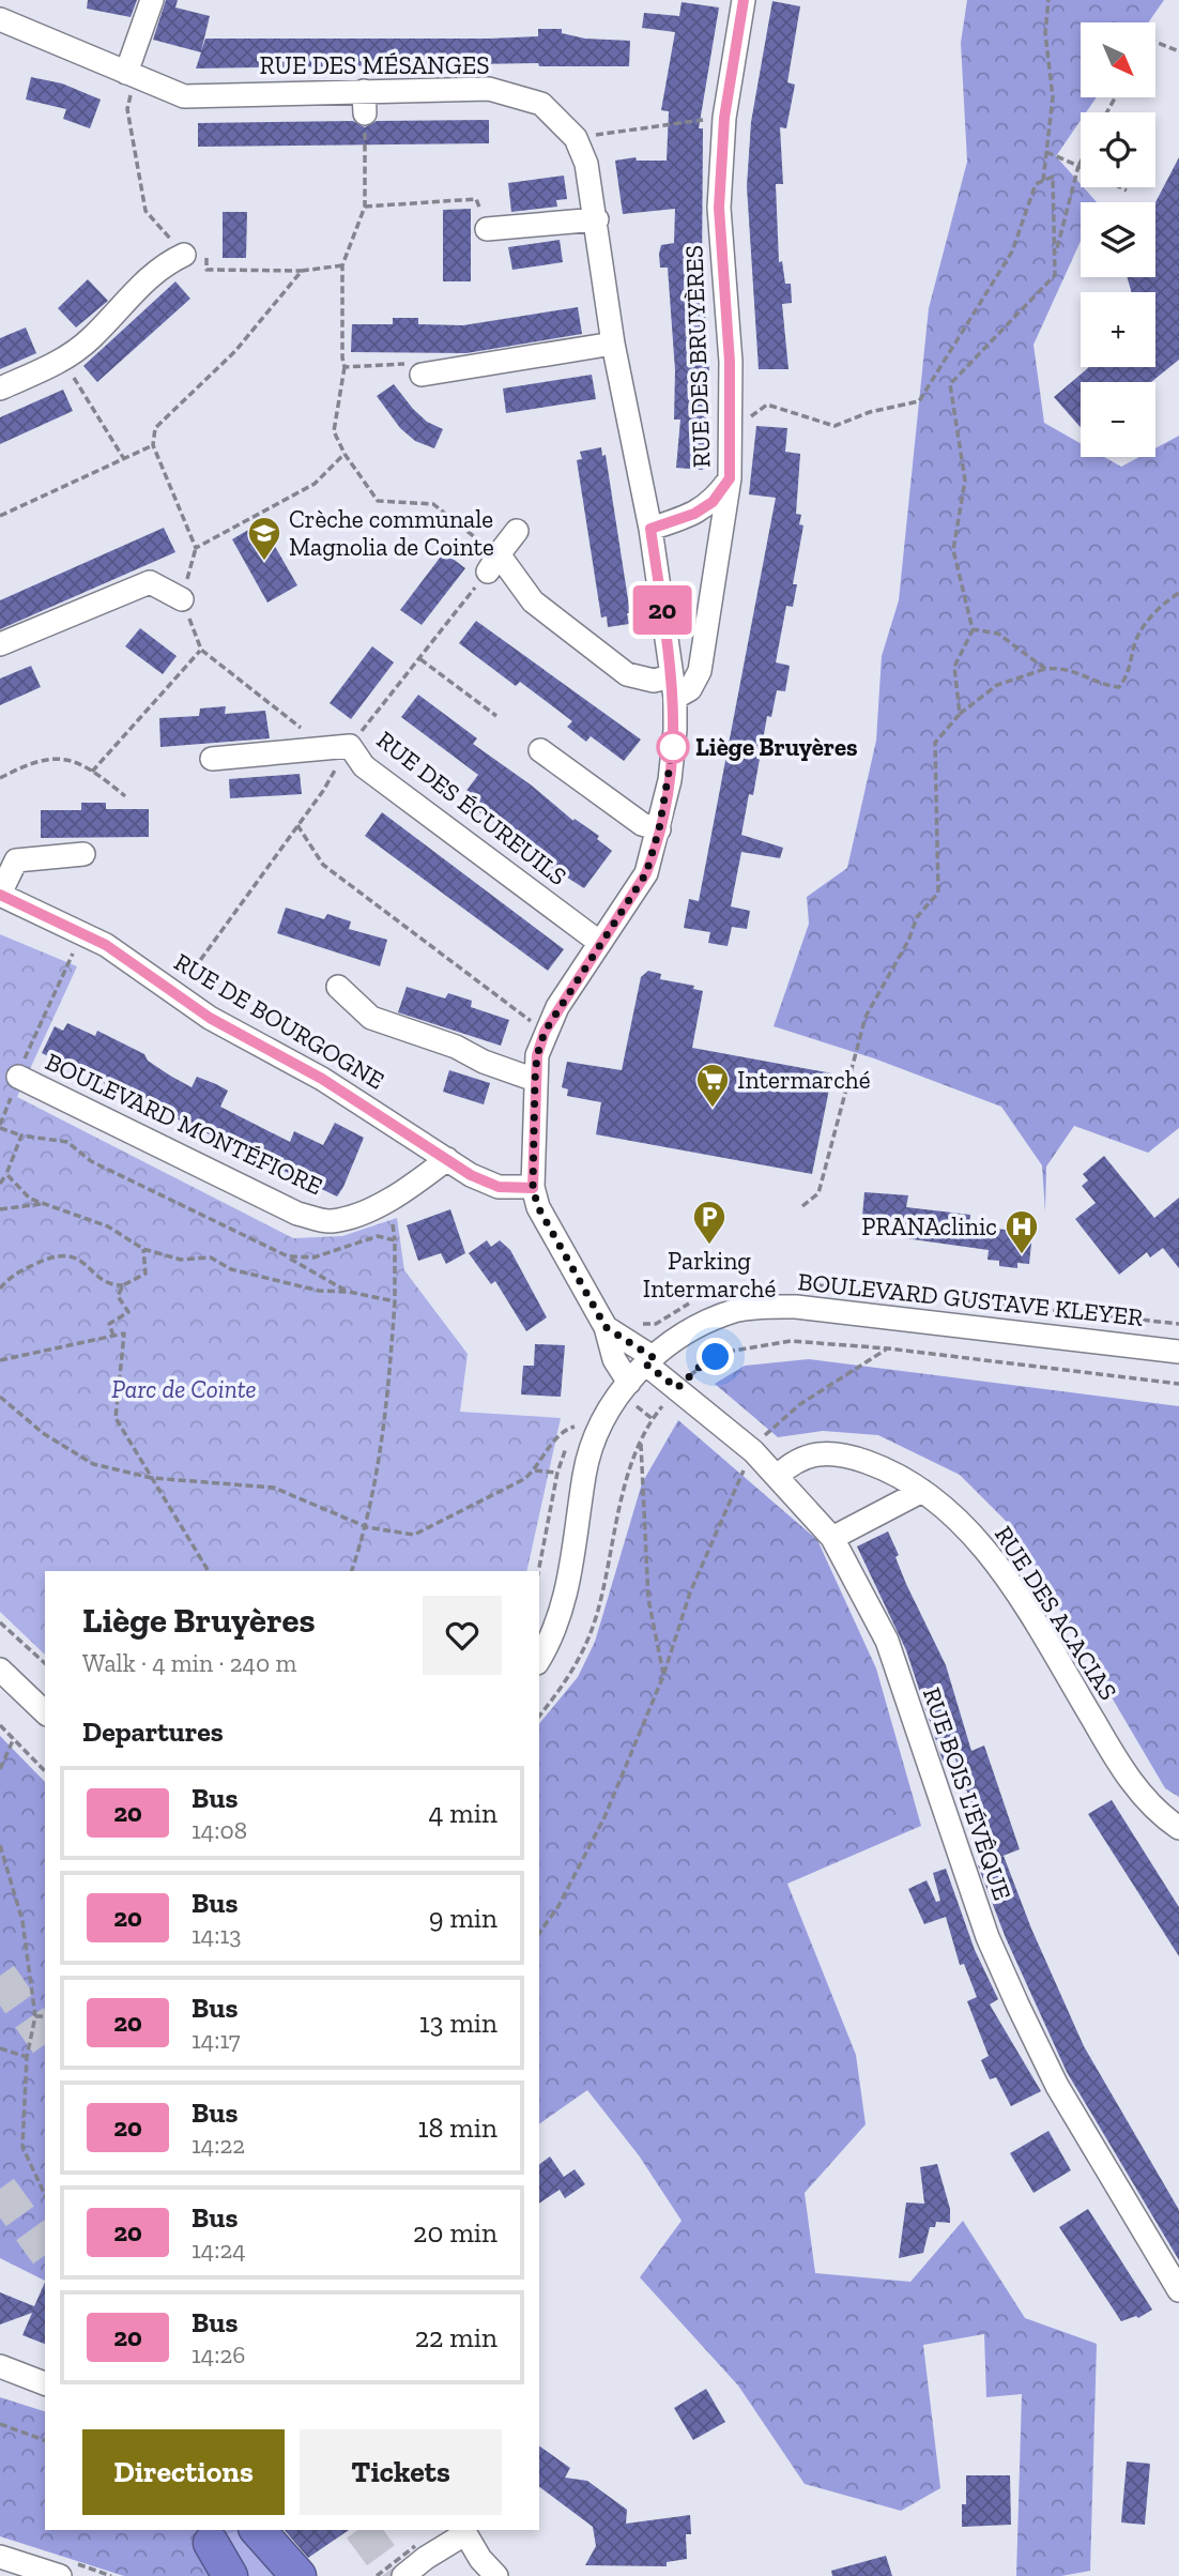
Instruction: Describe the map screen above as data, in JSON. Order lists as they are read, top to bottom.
{
  "streets": {
    "street": [
      "RUE DES MÉSANGES",
      "RUE DES BRUYÈRES",
      "RUE DES ÉCUREUILS",
      "RUE DE BOURGOGNE",
      "BOULEVARD MONTÉFIORE",
      "BOULEVARD GUSTAVE KLEYER",
      "RUE DES ACACIAS",
      "RUE BOIS L'ÉVÊQUE"
    ]
  },
  "crossings": [
    ["RUE DE BOURGOGNE", "BOULEVARD MONTÉFIORE"],
    ["BOULEVARD GUSTAVE KLEYER", "RUE BOIS L'ÉVÊQUE"],
    ["RUE DES ACACIAS", "RUE BOIS L'ÉVÊQUE"]
  ],
  "parks": ["Parc de Cointe"],
  "places": {
    "school or university": ["Crèche communale Magnolia de Cointe"],
    "other": ["Liège Bruyères"],
    "supermarket": ["Intermarché"],
    "parking": ["Parking Intermarché"],
    "hospital": ["PRANAclinic"]
  },
  "lines": ["bus line 20"],
  "north": "bottom right",
  "page": {
    "on_map": "20",
    "map_buttons": ["+", "−"],
    "heading": [
      ["Liège Bruyères", "Walk · 4 min · 240 m"],
      "Departures"
    ],
    "list": [
      {
        "mark": "20",
        "name": "Bus",
        "note": "14:08",
        "value": "4 min"
      },
      {
        "mark": "20",
        "name": "Bus",
        "note": "14:13",
        "value": "9 min"
      },
      {
        "mark": "20",
        "name": "Bus",
        "note": "14:17",
        "value": "13 min"
      },
      {
        "mark": "20",
        "name": "Bus",
        "note": "14:22",
        "value": "18 min"
      },
      {
        "mark": "20",
        "name": "Bus",
        "note": "14:24",
        "value": "20 min"
      },
      {
        "mark": "20",
        "name": "Bus",
        "note": "14:26",
        "value": "22 min"
      }
    ],
    "buttons": ["Directions", "Tickets"]
  }
}
